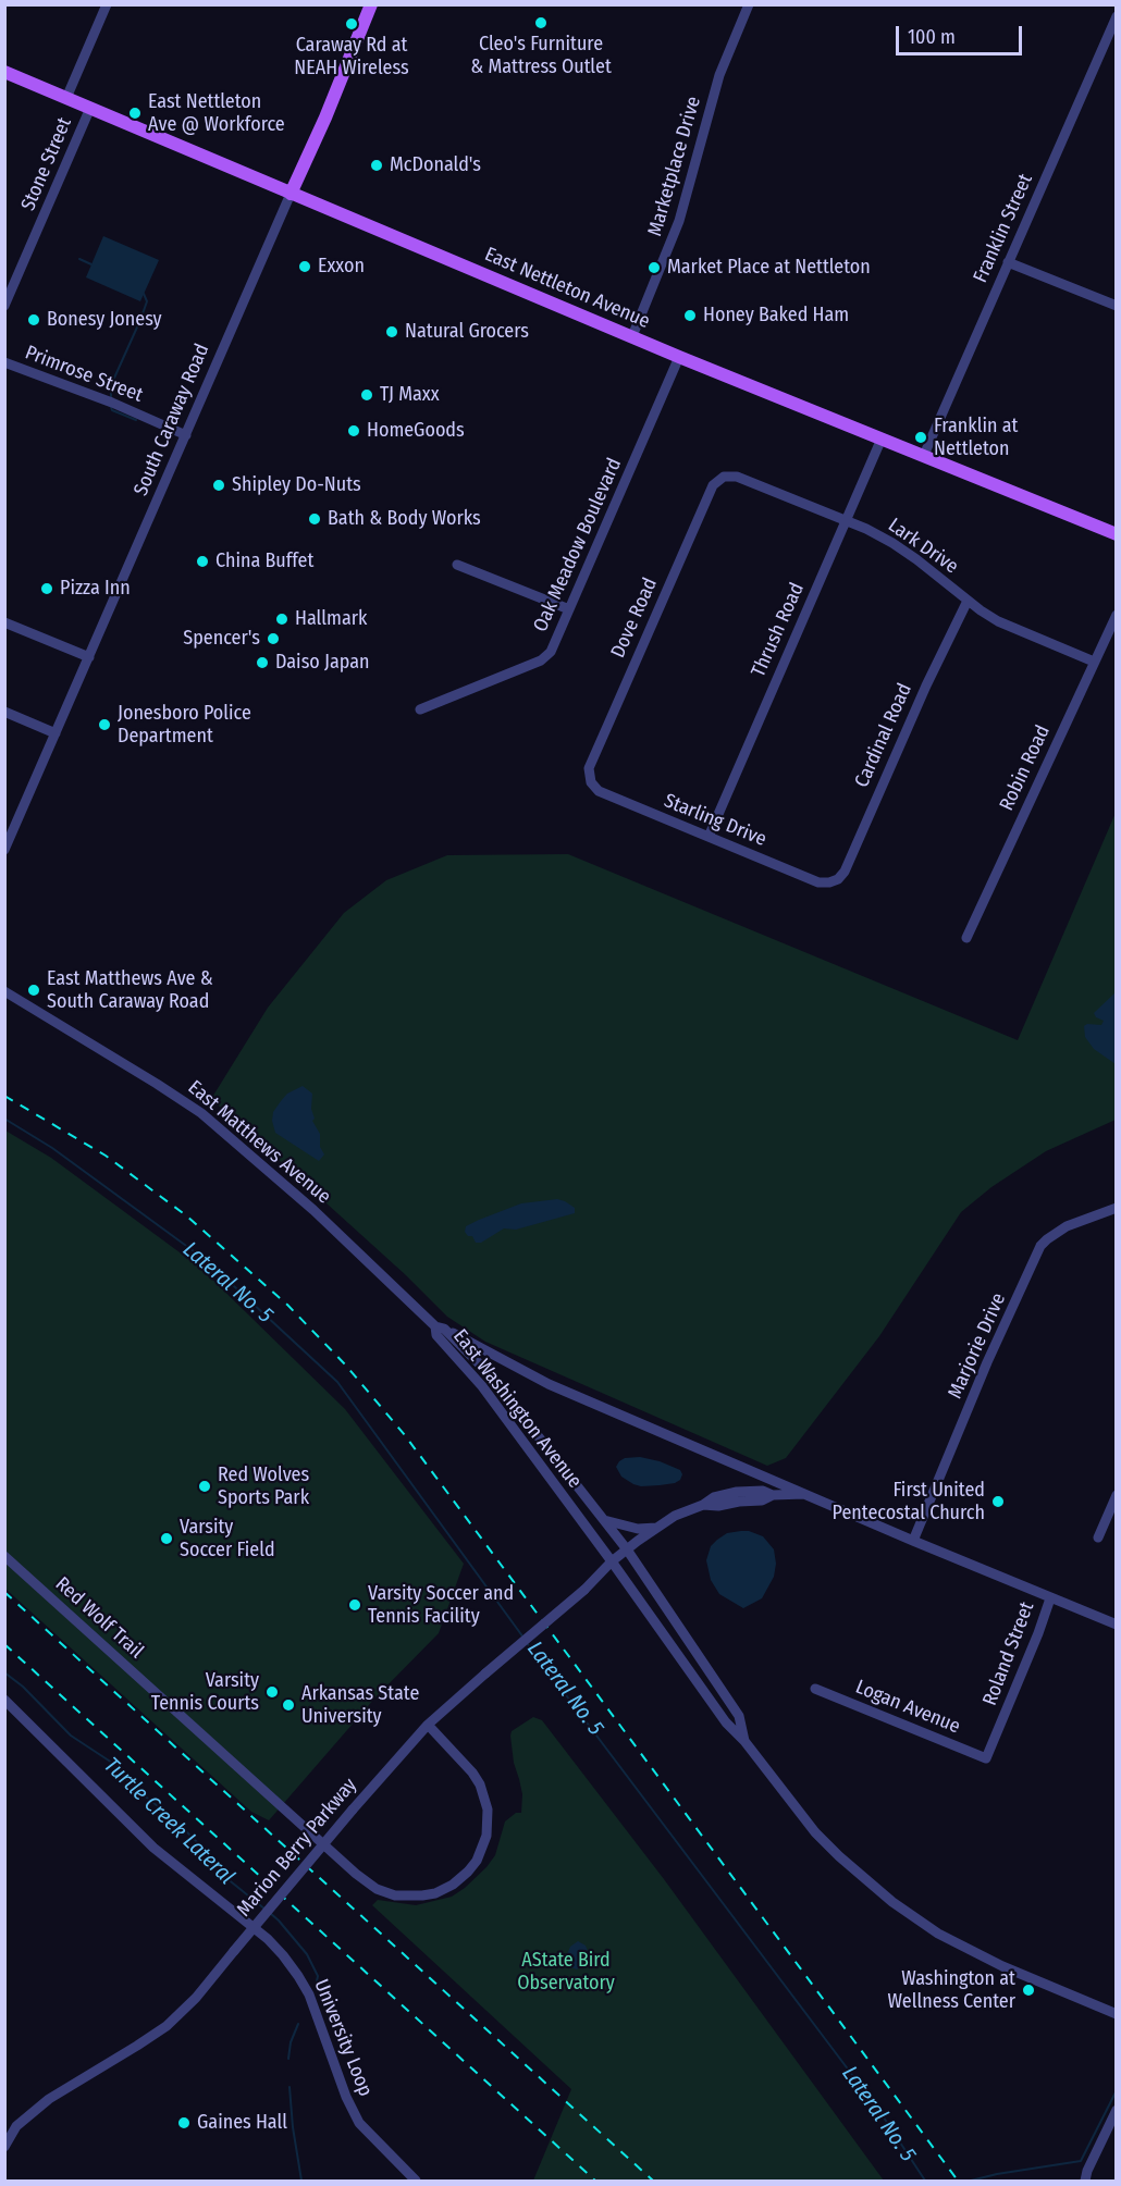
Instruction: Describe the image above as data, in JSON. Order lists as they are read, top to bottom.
{
  "streets": {
    "main road": ["East Nettleton Avenue", "South Caraway Road"],
    "street": [
      "Stone Street",
      "Marketplace Drive",
      "Franklin Street",
      "Primrose Street",
      "Oak Meadow Boulevard",
      "Lark Drive",
      "Dove Road",
      "Thrush Road",
      "Cardinal Road",
      "Robin Road",
      "Starling Drive",
      "East Matthews Avenue",
      "Marjorie Drive",
      "East Washington Avenue",
      "Red Wolf Trail",
      "Roland Street",
      "Logan Avenue",
      "Marion Berry Parkway",
      "University Loop"
    ]
  },
  "crossings": [
    ["Stone Street", "East Nettleton Avenue"],
    ["Marketplace Drive", "East Nettleton Avenue"],
    ["Franklin Street", "East Nettleton Avenue"],
    ["East Nettleton Avenue", "South Caraway Road"],
    ["East Nettleton Avenue", "Oak Meadow Boulevard"],
    ["East Nettleton Avenue", "Thrush Road"],
    ["Primrose Street", "South Caraway Road"],
    ["Lark Drive", "Dove Road"],
    ["Lark Drive", "Thrush Road"],
    ["Lark Drive", "Cardinal Road"],
    ["Lark Drive", "Robin Road"],
    ["Dove Road", "Starling Drive"],
    ["Thrush Road", "Starling Drive"],
    ["Cardinal Road", "Starling Drive"],
    ["East Matthews Avenue", "East Washington Avenue"],
    ["East Washington Avenue", "Marion Berry Parkway"],
    ["Red Wolf Trail", "Marion Berry Parkway"],
    ["Roland Street", "Logan Avenue"]
  ],
  "water": ["Lateral No. 5", "Turtle Creek Lateral"],
  "parks": ["AState Bird Observatory"],
  "places": [
    "Cleo's Furniture & Mattress Outlet",
    "Caraway Rd at NEAH Wireless",
    "East Nettleton Ave @ Workforce",
    "McDonald's",
    "Exxon",
    "Market Place at Nettleton",
    "Honey Baked Ham",
    "Bonesy Jonesy",
    "Natural Grocers",
    "TJ Maxx",
    "HomeGoods",
    "Franklin at Nettleton",
    "Shipley Do-Nuts",
    "Bath & Body Works",
    "China Buffet",
    "Pizza Inn",
    "Hallmark",
    "Spencer's",
    "Daiso Japan",
    "Jonesboro Police Department",
    "East Matthews Ave & South Caraway Road",
    "Red Wolves Sports Park",
    "First United Pentecostal Church",
    "Varsity Soccer Field",
    "Varsity Soccer and Tennis Facility",
    "Varsity Tennis Courts",
    "Arkansas State University",
    "Washington at Wellness Center",
    "Gaines Hall"
  ],
  "scale_bar": "100 m"
}
